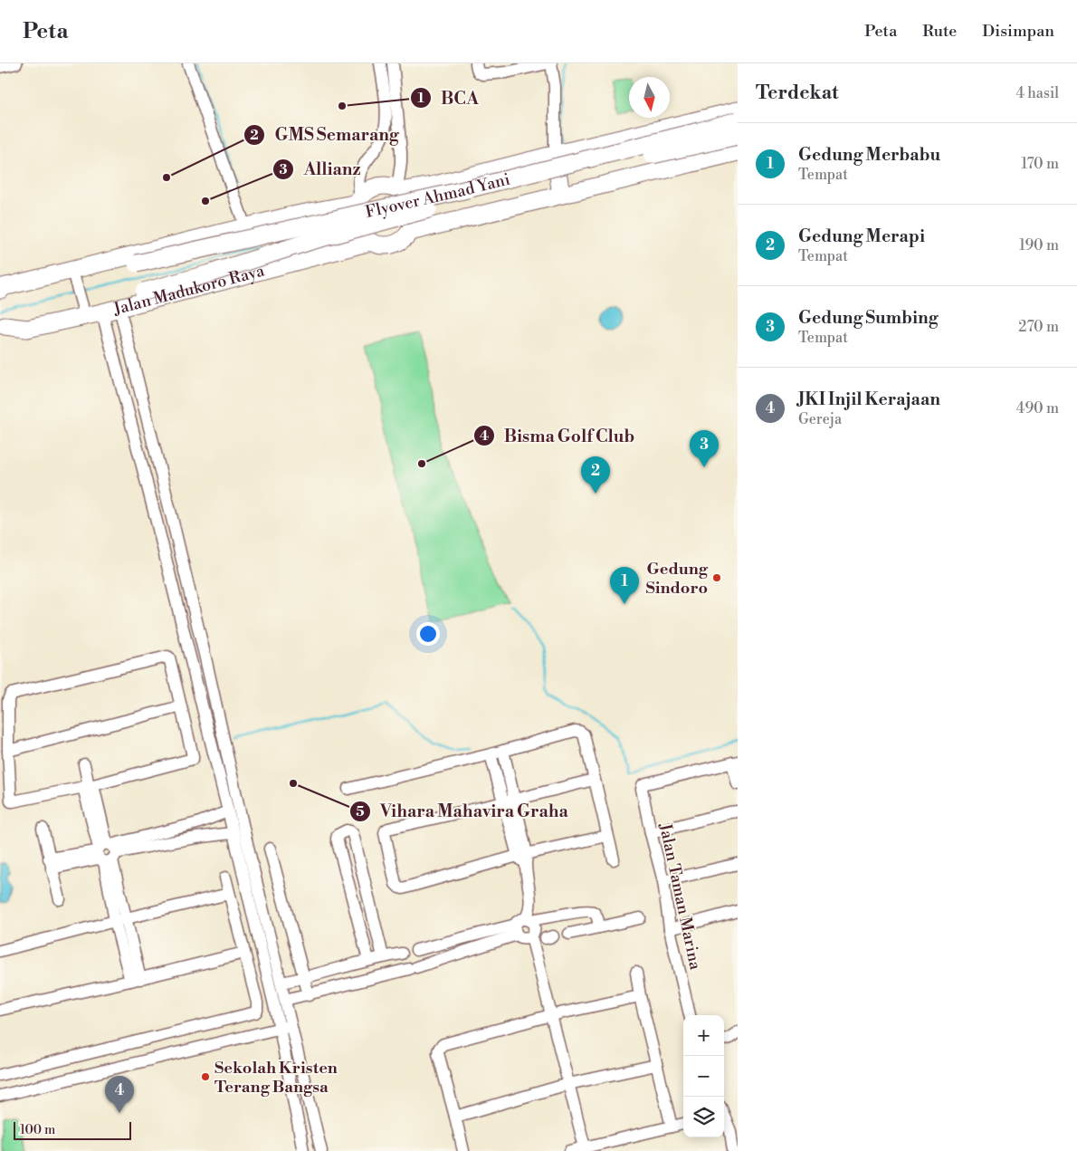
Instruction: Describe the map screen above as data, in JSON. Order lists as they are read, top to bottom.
{
  "streets": {
    "highway": ["Flyover Ahmad Yani", "Jalan Madukoro Raya"],
    "street": ["Jalan Taman Marina"]
  },
  "crossings": [
    ["Flyover Ahmad Yani", "Jalan Madukoro Raya"]
  ],
  "places": [
    "BCA",
    "GMS Semarang",
    "Allianz",
    "Bisma Golf Club",
    "Gedung Sindoro",
    "Vihara Mahavira Graha",
    "Sekolah Kristen Terang Bangsa"
  ],
  "scale_bar": "100 m",
  "north": "bottom",
  "page": {
    "header": "Peta",
    "nav": ["Peta", "Rute", "Disimpan"],
    "heading": ["Terdekat", "4 hasil"],
    "list": [
      {
        "mark": "1",
        "name": "Gedung Merbabu",
        "note": "Tempat",
        "value": "170 m"
      },
      {
        "mark": "2",
        "name": "Gedung Merapi",
        "note": "Tempat",
        "value": "190 m"
      },
      {
        "mark": "3",
        "name": "Gedung Sumbing",
        "note": "Tempat",
        "value": "270 m"
      },
      {
        "mark": "4",
        "name": "JKI Injil Kerajaan",
        "note": "Gereja",
        "value": "490 m"
      }
    ],
    "pins": [
      "3",
      "2",
      "1",
      "4"
    ],
    "map_buttons": ["+", "−"],
    "scale": "100 m"
  }
}
